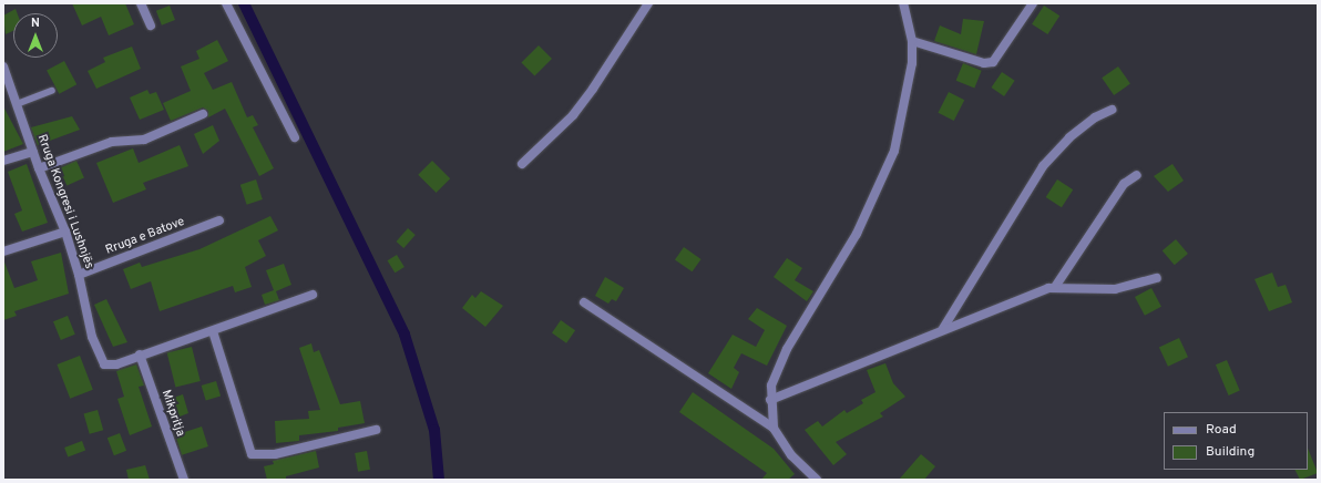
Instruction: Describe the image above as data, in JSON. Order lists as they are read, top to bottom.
{
  "streets": {
    "street": ["Rruga Kongresi i Lushnjës", "Rruga e Batove", "Mikpritja"]
  },
  "crossings": [
    ["Rruga Kongresi i Lushnjës", "Rruga e Batove"],
    ["Rruga Kongresi i Lushnjës", "Mikpritja"]
  ],
  "legend": ["Road", "Building"],
  "north": "top"
}
